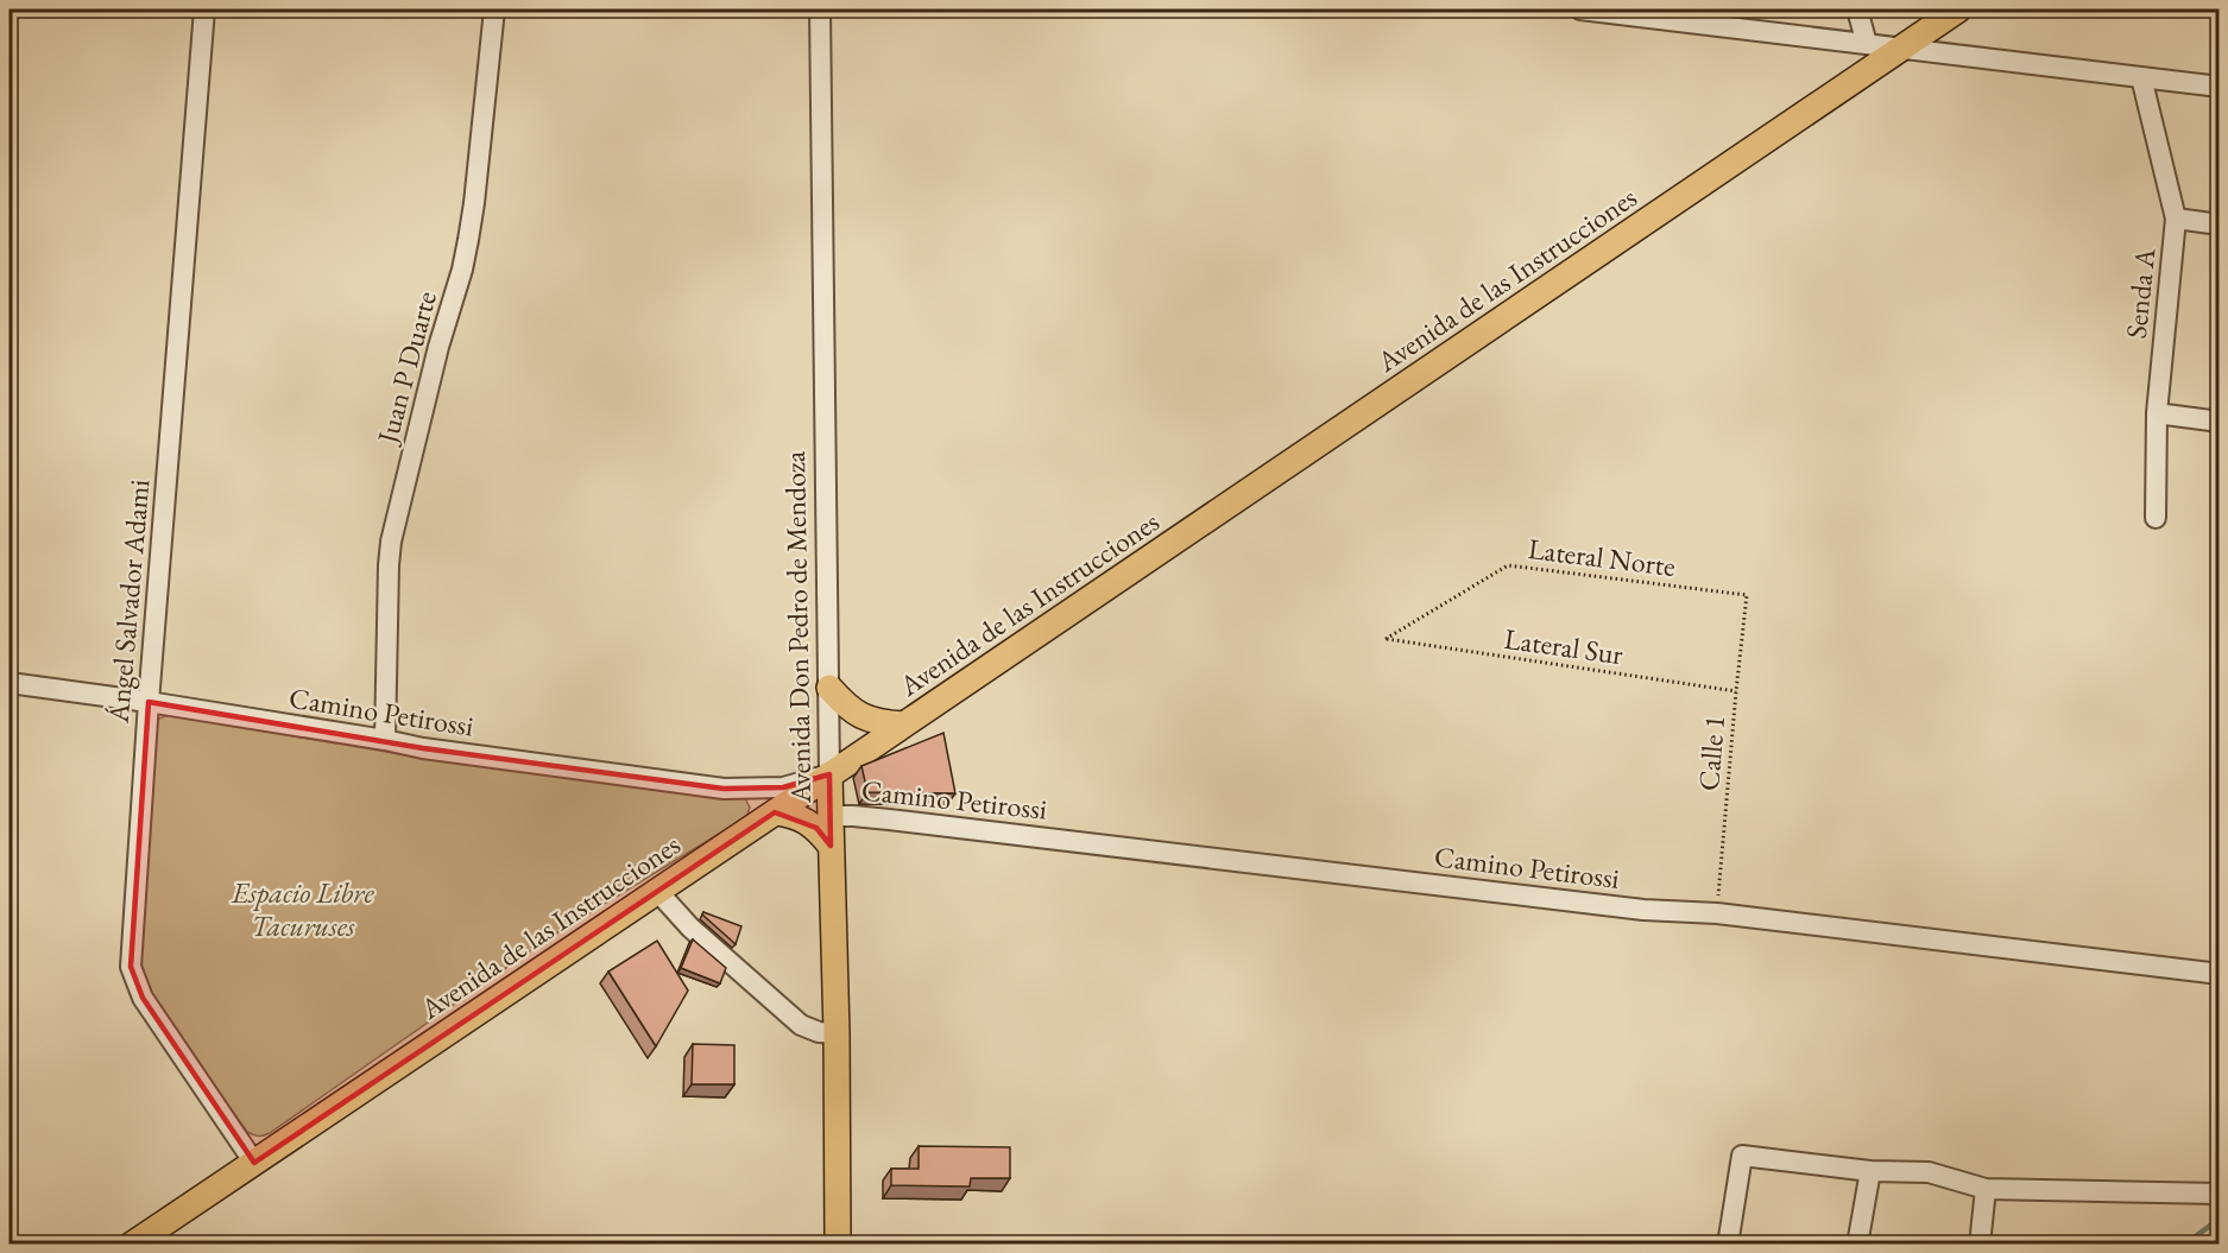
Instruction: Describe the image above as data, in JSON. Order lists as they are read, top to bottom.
{
  "streets": {
    "main road": ["Avenida de las Instrucciones", "Avenida Don Pedro de Mendoza"],
    "street": [
      "Senda A",
      "Juan P Duarte",
      "Ángel Salvador Adami",
      "Camino Petirossi"
    ],
    "path": ["Lateral Norte", "Lateral Sur", "Calle 1"]
  },
  "crossings": [
    ["Avenida de las Instrucciones", "Ángel Salvador Adami"],
    ["Avenida de las Instrucciones", "Avenida Don Pedro de Mendoza"],
    ["Avenida de las Instrucciones", "Camino Petirossi"],
    ["Juan P Duarte", "Camino Petirossi"],
    ["Lateral Norte", "Lateral Sur"],
    ["Lateral Norte", "Calle 1"],
    ["Ángel Salvador Adami", "Camino Petirossi"],
    ["Avenida Don Pedro de Mendoza", "Camino Petirossi"],
    ["Lateral Sur", "Calle 1"],
    ["Camino Petirossi", "Calle 1"]
  ],
  "parks": ["Espacio Libre Tacuruses"]
}
